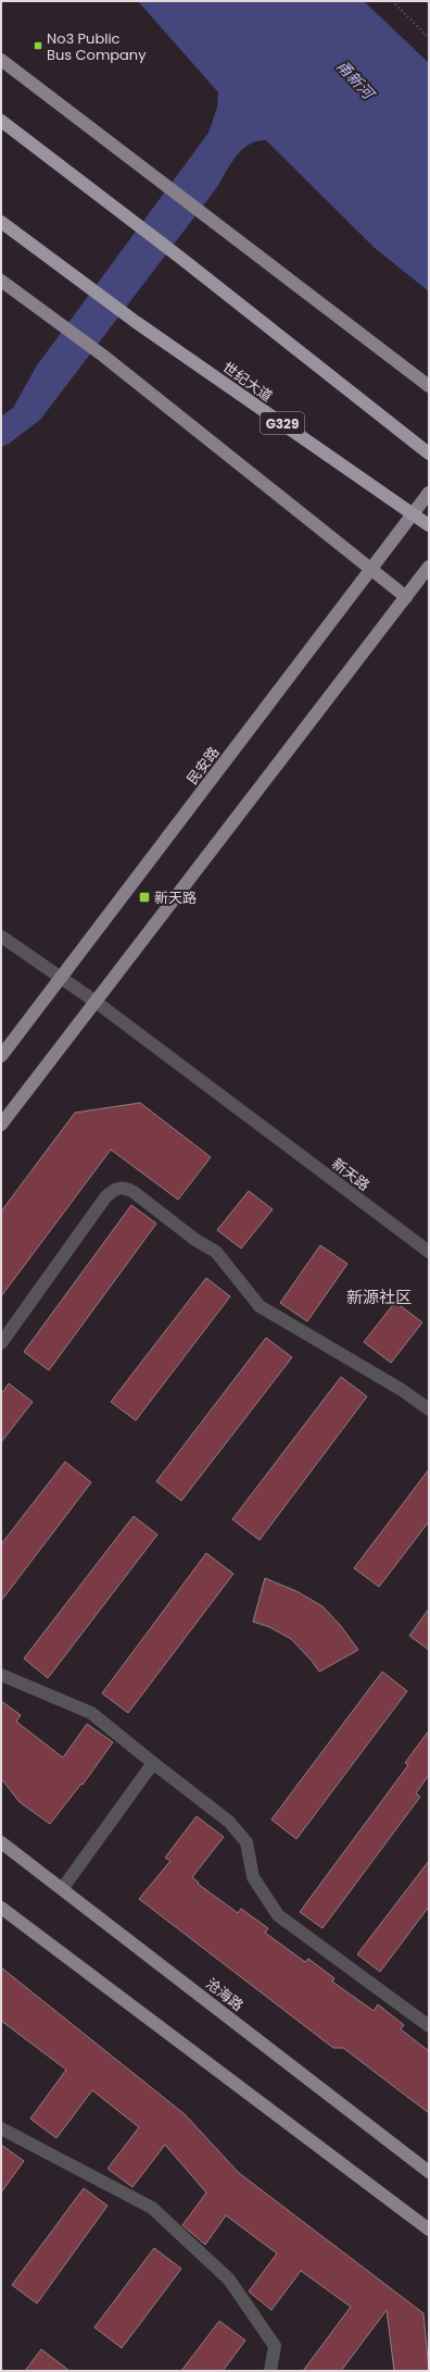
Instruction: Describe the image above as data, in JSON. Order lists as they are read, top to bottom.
{
  "streets": {
    "highway": ["世纪大道", "G329"],
    "main road": ["民安路", "沧海路"],
    "street": ["新天路"]
  },
  "crossings": [
    ["世纪大道", "民安路"],
    ["民安路", "新天路"]
  ],
  "districts": ["新源社区"],
  "water": ["甬新河"],
  "places": {
    "transit": ["No3 Public Bus Company", "新天路"]
  }
}
